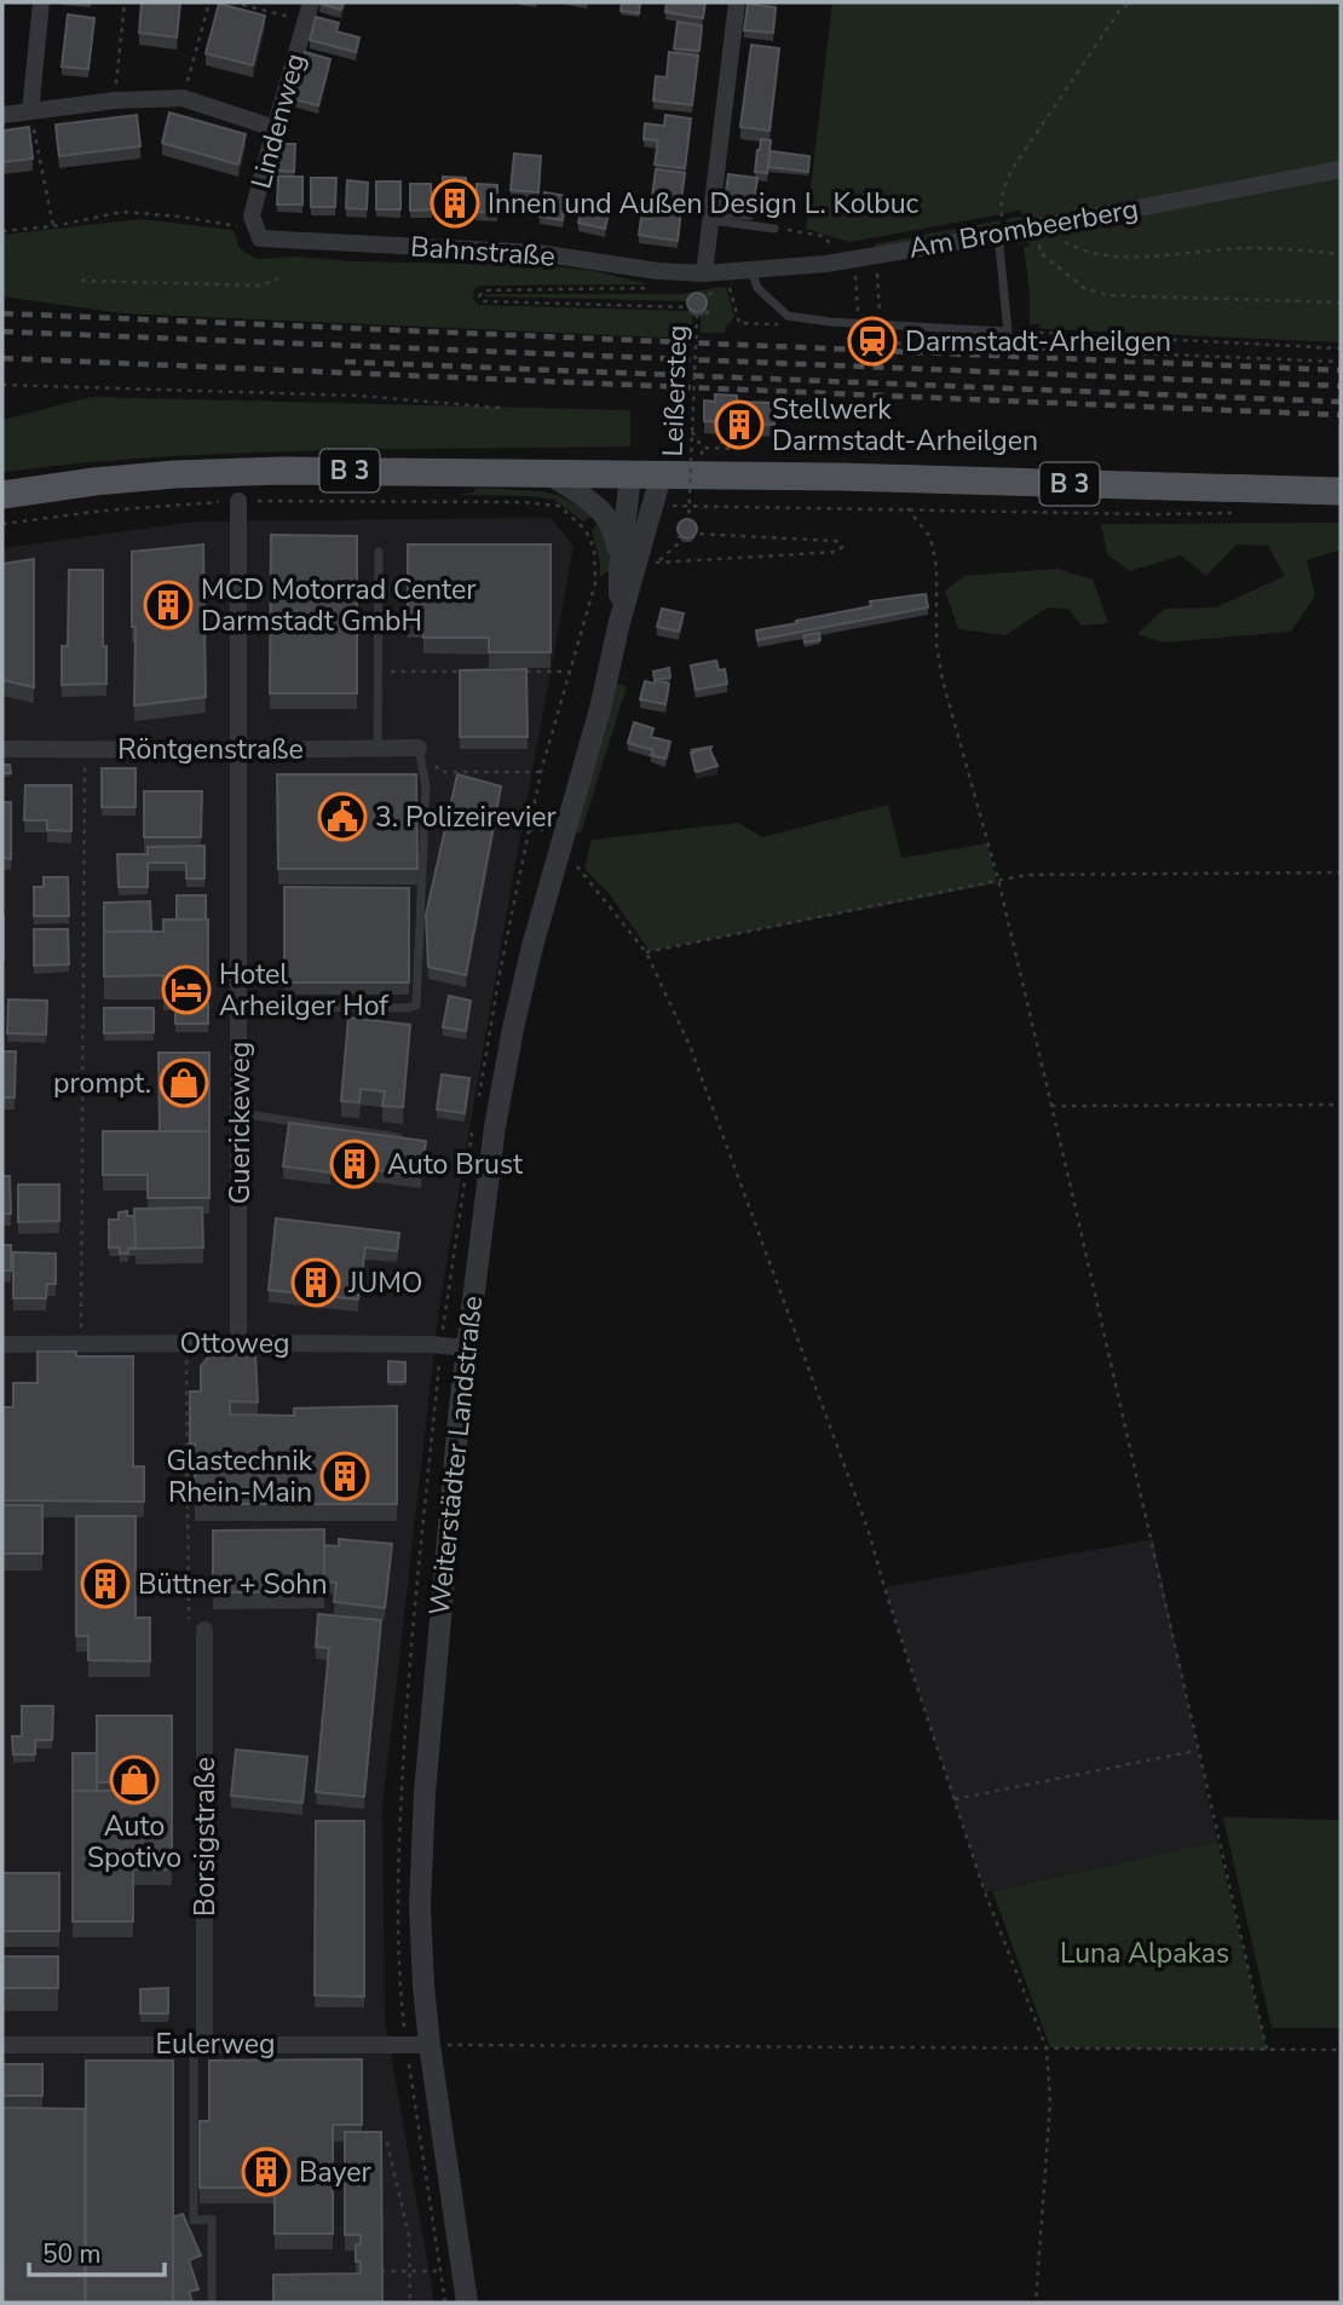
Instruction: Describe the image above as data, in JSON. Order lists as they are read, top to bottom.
{
  "streets": {
    "main road": ["B 3"],
    "street": [
      "Lindenweg",
      "Am Brombeerberg",
      "Bahnstraße",
      "Röntgenstraße",
      "Guerickeweg",
      "Ottoweg",
      "Weiterstädter Landstraße",
      "Borsigstraße",
      "Eulerweg"
    ],
    "path": ["Leißersteg"]
  },
  "crossings": [
    ["Lindenweg", "Bahnstraße"],
    ["Am Brombeerberg", "Bahnstraße"],
    ["B 3", "Weiterstädter Landstraße"],
    ["Röntgenstraße", "Guerickeweg"],
    ["Guerickeweg", "Ottoweg"],
    ["Ottoweg", "Weiterstädter Landstraße"],
    ["Weiterstädter Landstraße", "Eulerweg"],
    ["Borsigstraße", "Eulerweg"]
  ],
  "parks": ["Luna Alpakas"],
  "places": {
    "building": [
      "Innen und Außen Design L. Kolbuc",
      "Stellwerk Darmstadt-Arheilgen",
      "MCD Motorrad Center Darmstadt GmbH",
      "Auto Brust",
      "JUMO",
      "Glastechnik Rhein-Main",
      "Büttner + Sohn",
      "Bayer"
    ],
    "station": ["Darmstadt-Arheilgen"],
    "public building": ["3. Polizeirevier"],
    "hotel": ["Hotel Arheilger Hof"],
    "shop": ["prompt.", "Auto Spotivo"]
  },
  "scale_bar": "50 m"
}
